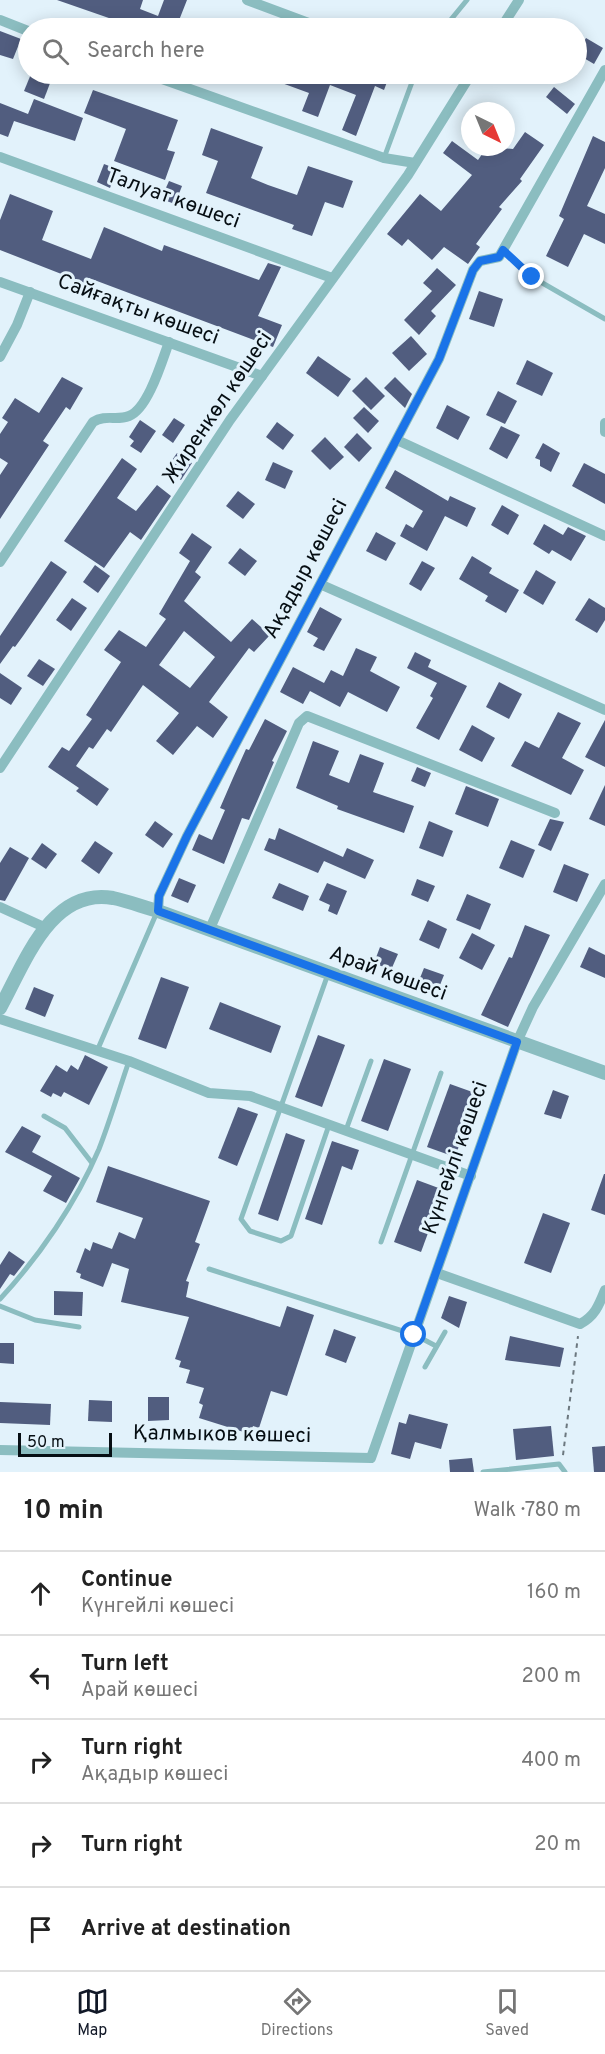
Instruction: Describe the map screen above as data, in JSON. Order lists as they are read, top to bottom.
{
  "streets": {
    "street": [
      "Талуат көшесі",
      "Сайғақты көшесі",
      "Жиренкөл көшесі",
      "Ақадыр көшесі",
      "Арай көшесі",
      "Күнгейлі көшесі",
      "Қалмыков көшесі"
    ]
  },
  "crossings": [
    ["Талуат көшесі", "Жиренкөл көшесі"],
    ["Сайғақты көшесі", "Жиренкөл көшесі"],
    ["Ақадыр көшесі", "Арай көшесі"],
    ["Арай көшесі", "Күнгейлі көшесі"],
    ["Күнгейлі көшесі", "Қалмыков көшесі"]
  ],
  "scale_bar": "50 m",
  "north": "bottom right",
  "page": {
    "search": "Search here",
    "scale": "50 m",
    "heading": ["10 min", "Walk · 780 m"],
    "list": [
      ["Continue", "Күнгейлі көшесі", "160 m"],
      ["Turn left", "Арай көшесі", "200 m"],
      ["Turn right", "Ақадыр көшесі", "400 m"],
      ["Turn right", "20 m"],
      "Arrive at destination"
    ],
    "nav": ["Map", "Directions", "Saved"]
  }
}
